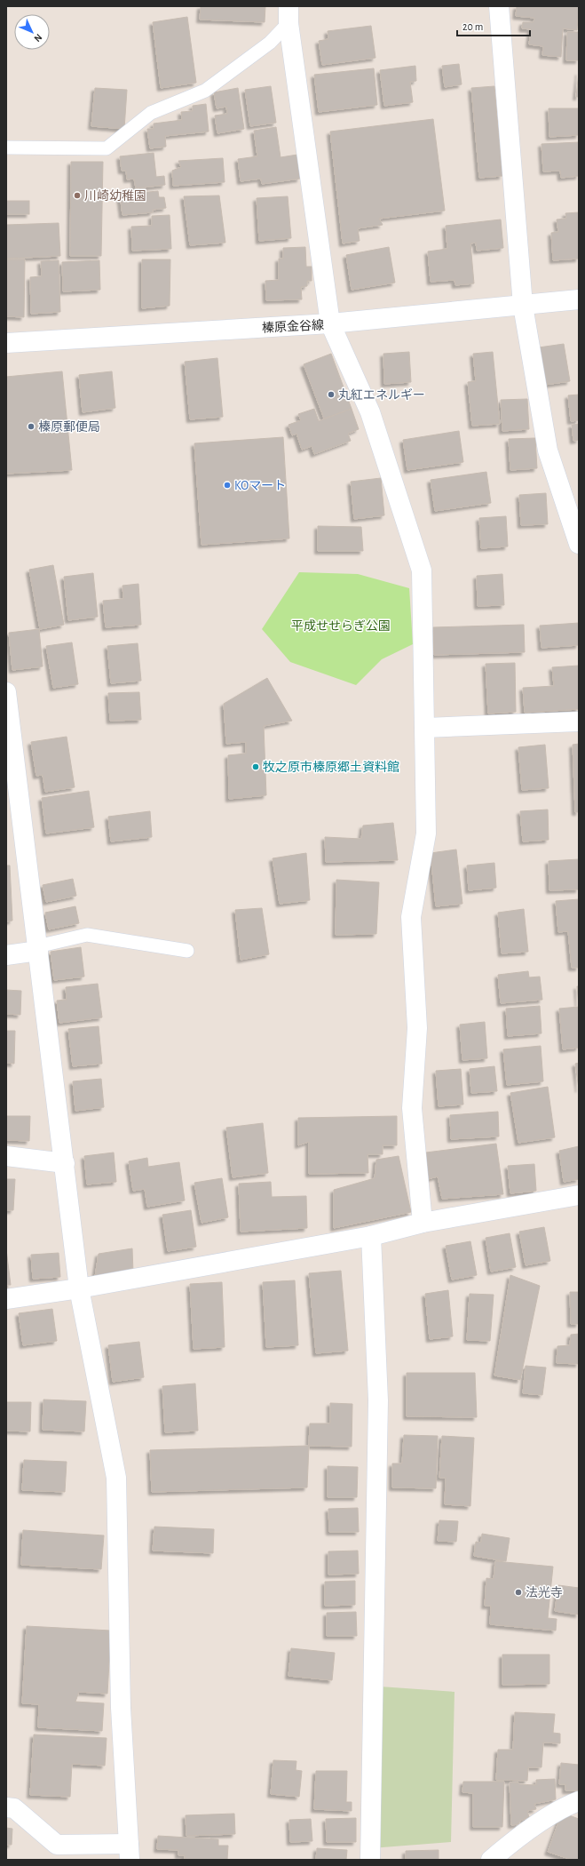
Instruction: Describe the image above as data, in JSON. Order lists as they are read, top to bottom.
{
  "streets": {
    "street": ["榛原金谷線"]
  },
  "parks": ["平成せせらぎ公園"],
  "places": [
    "川崎幼稚園",
    "丸紅エネルギー",
    "榛原郵便局",
    "KOマート",
    "牧之原市榛原郷土資料館",
    "法光寺"
  ],
  "scale_bar": "20 m",
  "north": "bottom right"
}
